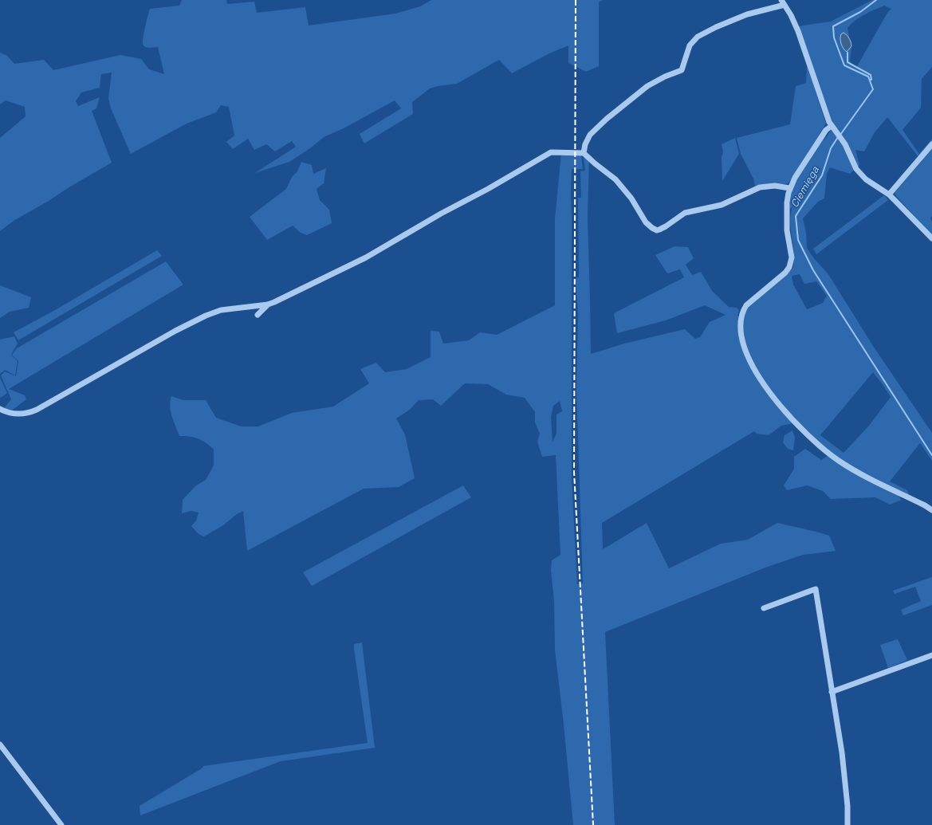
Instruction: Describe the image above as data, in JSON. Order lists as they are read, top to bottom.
{
  "water": ["Ciemięga"]
}
